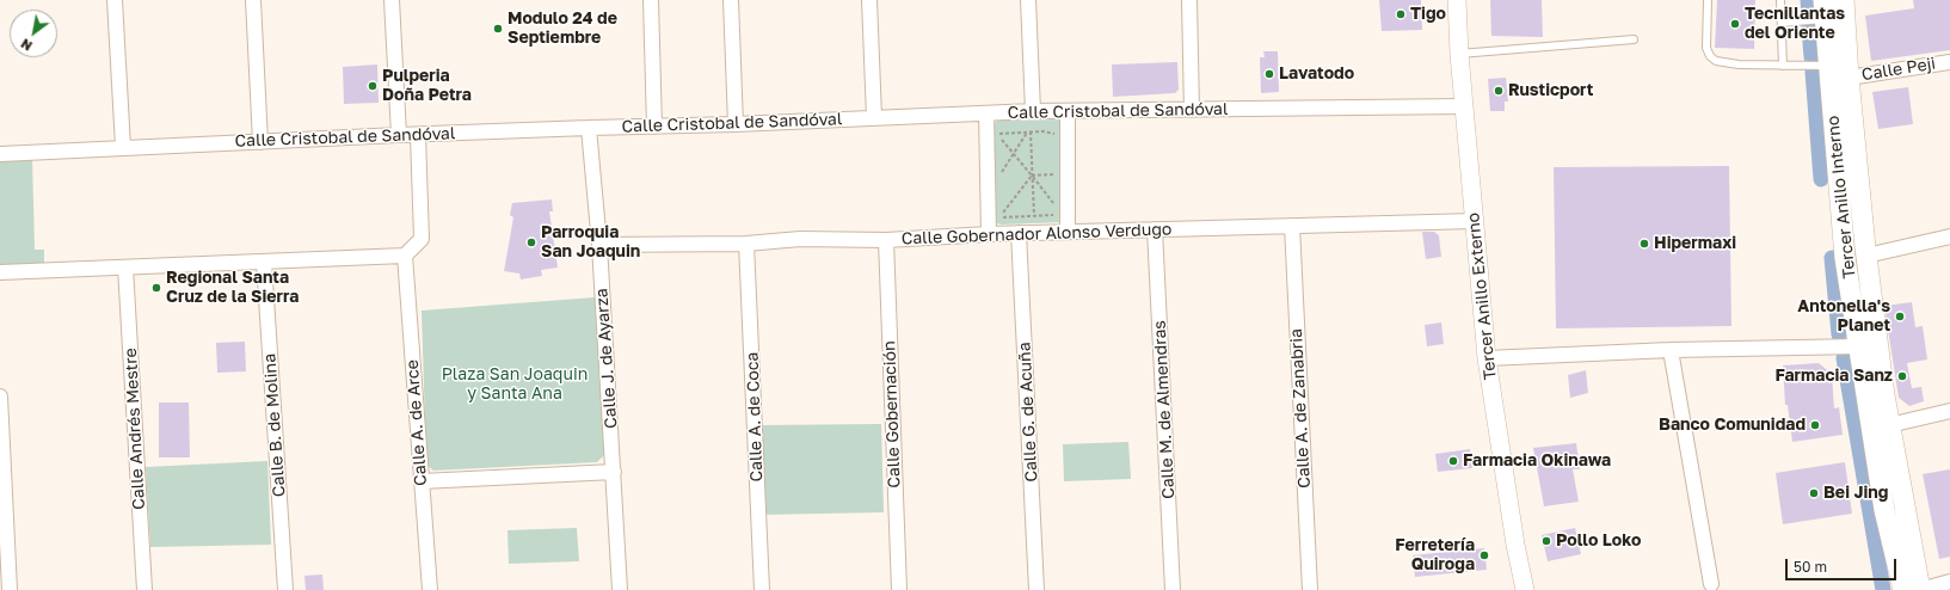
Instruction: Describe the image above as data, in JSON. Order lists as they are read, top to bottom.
{
  "streets": {
    "main road": ["Tercer Anillo Interno"],
    "street": [
      "Calle Peji",
      "Calle Cristobal de Sandóval",
      "Calle Gobernador Alonso Verdugo",
      "Tercer Anillo Externo",
      "Calle J. de Ayarza",
      "Calle A. de Zanabria",
      "Calle M. de Almendras",
      "Calle G. de Acuña",
      "Calle Gobernación",
      "Calle A. de Coca",
      "Calle A. de Arce",
      "Calle B. de Molina",
      "Calle Andrés Mestre"
    ]
  },
  "crossings": [
    ["Calle Peji", "Tercer Anillo Interno"],
    ["Calle Cristobal de Sandóval", "Tercer Anillo Externo"],
    ["Calle Cristobal de Sandóval", "Calle J. de Ayarza"],
    ["Calle Gobernador Alonso Verdugo", "Tercer Anillo Externo"],
    ["Calle Gobernador Alonso Verdugo", "Calle J. de Ayarza"],
    ["Calle Gobernador Alonso Verdugo", "Calle A. de Zanabria"],
    ["Calle Gobernador Alonso Verdugo", "Calle M. de Almendras"],
    ["Calle Gobernador Alonso Verdugo", "Calle G. de Acuña"],
    ["Calle Gobernador Alonso Verdugo", "Calle Gobernación"],
    ["Calle Gobernador Alonso Verdugo", "Calle A. de Coca"]
  ],
  "parks": ["Plaza San Joaquin y Santa Ana"],
  "places": [
    "Tigo",
    "Tecnillantas del Oriente",
    "Modulo 24 de Septiembre",
    "Lavatodo",
    "Pulperia Doña Petra",
    "Rusticport",
    "Parroquia San Joaquin",
    "Hipermaxi",
    "Regional Santa Cruz de la Sierra",
    "Antonella's Planet",
    "Farmacia Sanz",
    "Banco Comunidad",
    "Farmacia Okinawa",
    "Bei Jing",
    "Pollo Loko",
    "Ferretería Quiroga"
  ],
  "scale_bar": "50 m",
  "north": "bottom left"
}
